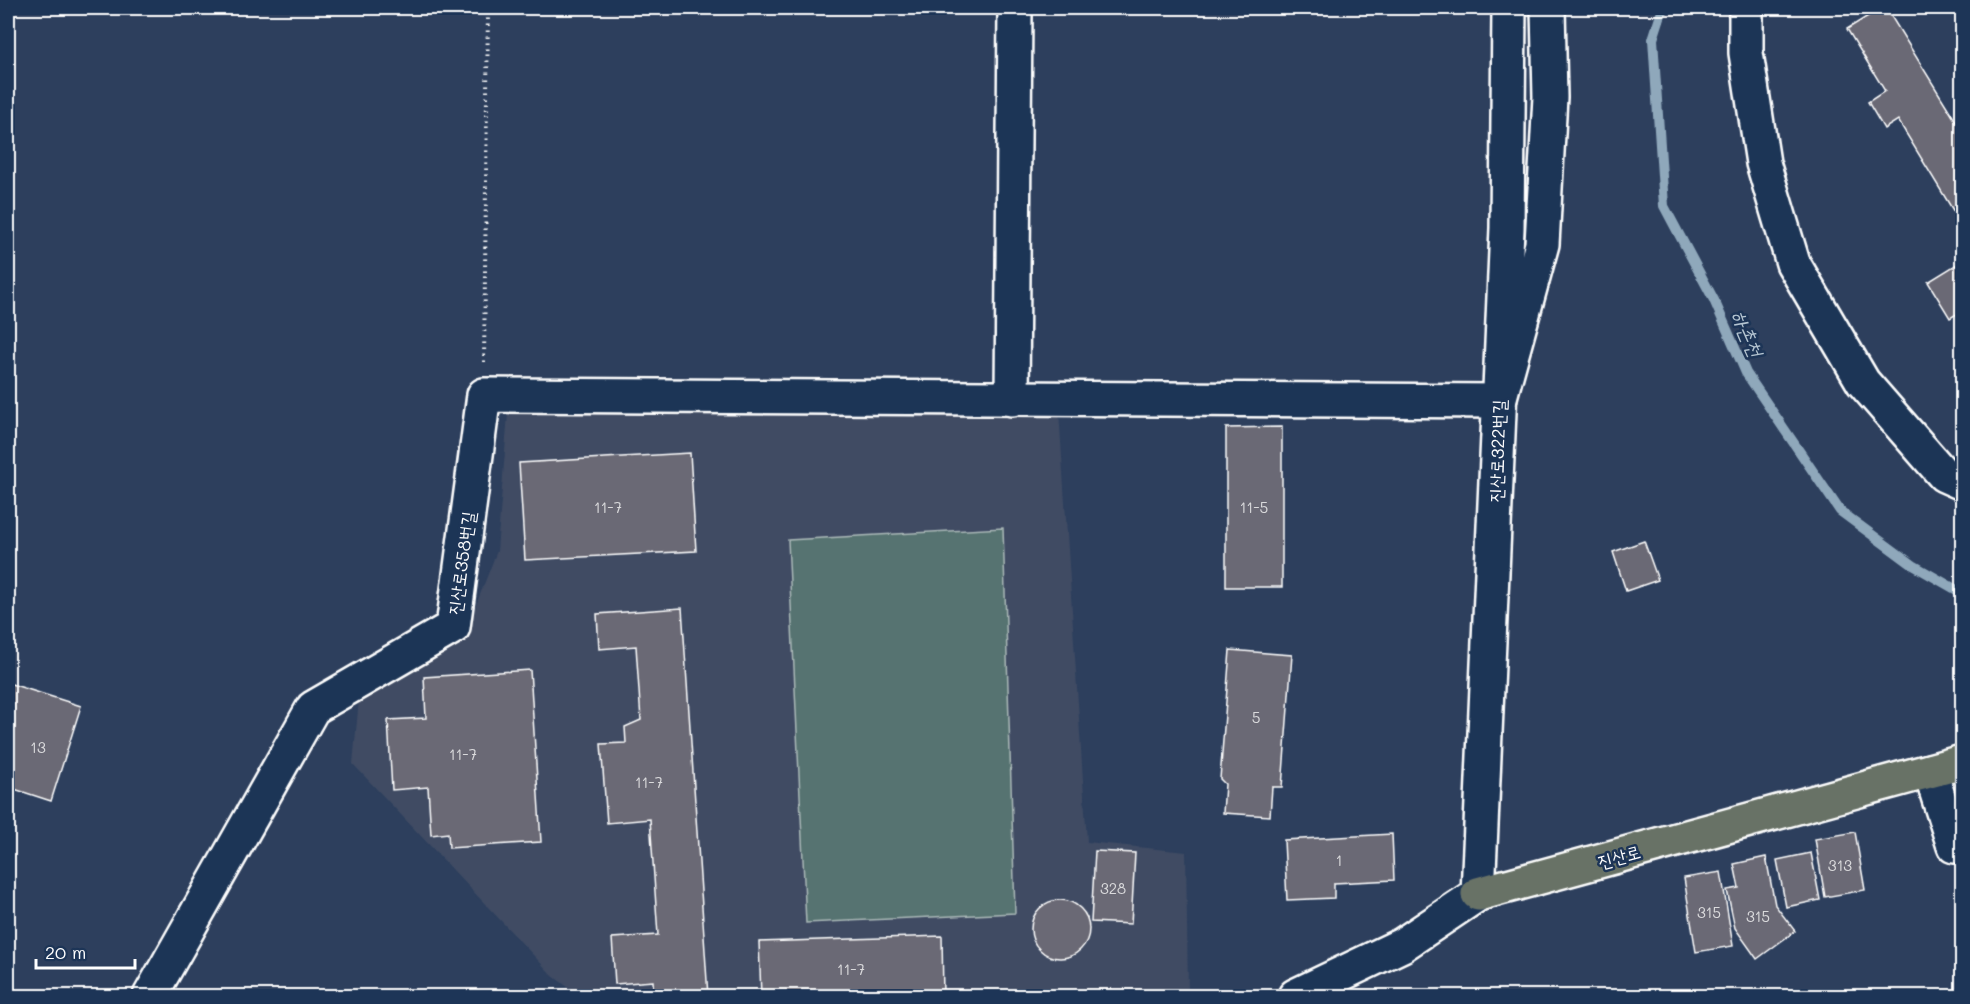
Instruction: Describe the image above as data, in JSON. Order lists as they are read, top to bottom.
{
  "streets": {
    "main road": ["진산로"],
    "street": ["진산로322번길", "진산로358번길"]
  },
  "crossings": [
    ["진산로322번길", "진산로"]
  ],
  "water": ["하촌천"],
  "house_numbers": [
    "11-7",
    "11-5",
    "5",
    "13",
    "11-7",
    "11-7",
    "1",
    "313",
    "328",
    "315",
    "315",
    "11-7"
  ],
  "scale_bar": "20 m"
}
